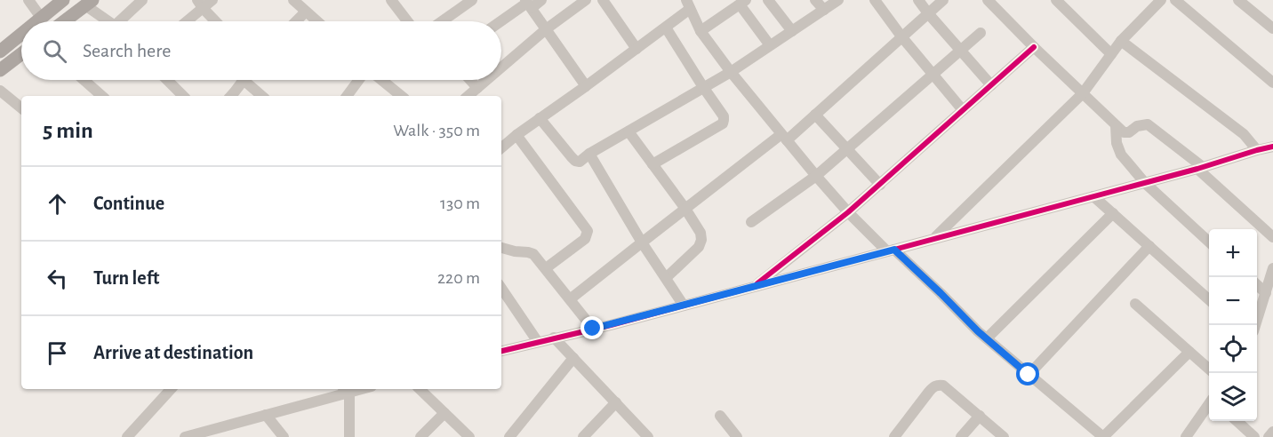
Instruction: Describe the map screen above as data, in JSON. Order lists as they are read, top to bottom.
{
  "page": {
    "search": "Search here",
    "heading": ["5 min", "Walk · 350 m"],
    "list": [
      ["Continue", "130 m"],
      ["Turn left", "220 m"],
      "Arrive at destination"
    ],
    "map_buttons": ["+", "−"]
  }
}
